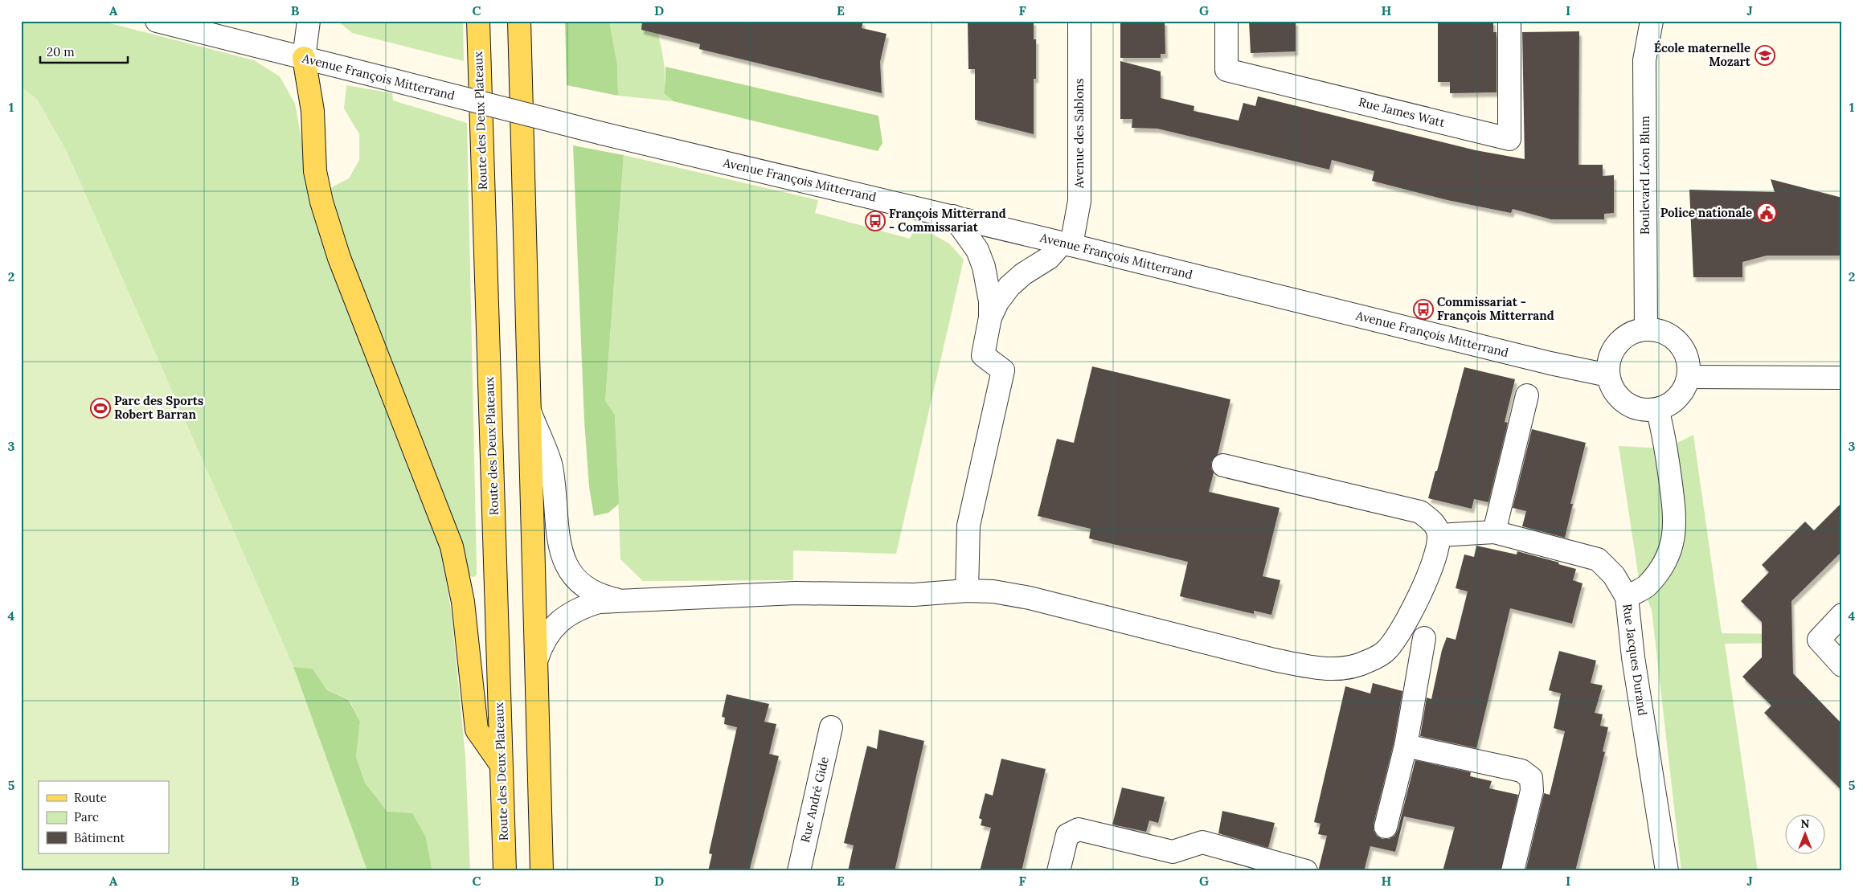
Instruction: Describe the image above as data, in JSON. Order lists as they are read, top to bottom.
{
  "streets": {
    "main road": ["Route des Deux Plateaux"],
    "street": [
      "Avenue François Mitterrand",
      "Rue James Watt",
      "Avenue des Sablons",
      "Boulevard Léon Blum",
      "Rue Jacques Durand",
      "Rue André Gide"
    ]
  },
  "crossings": [
    ["Avenue François Mitterrand", "Avenue des Sablons"],
    ["Avenue François Mitterrand", "Boulevard Léon Blum"]
  ],
  "places": {
    "school or university": ["École maternelle Mozart"],
    "public building": ["Police nationale"],
    "bus stop": ["François Mitterrand - Commissariat", "Commissariat - François Mitterrand"],
    "sports": ["Parc des Sports Robert Barran"]
  },
  "legend": ["Route", "Parc", "Bâtiment"],
  "scale_bar": "20 m",
  "north": "top",
  "grid": {
    "columns": [
      "A",
      "B",
      "C",
      "D",
      "E",
      "F",
      "G",
      "H",
      "I",
      "J"
    ],
    "rows": [
      "1",
      "2",
      "3",
      "4",
      "5"
    ]
  }
}
